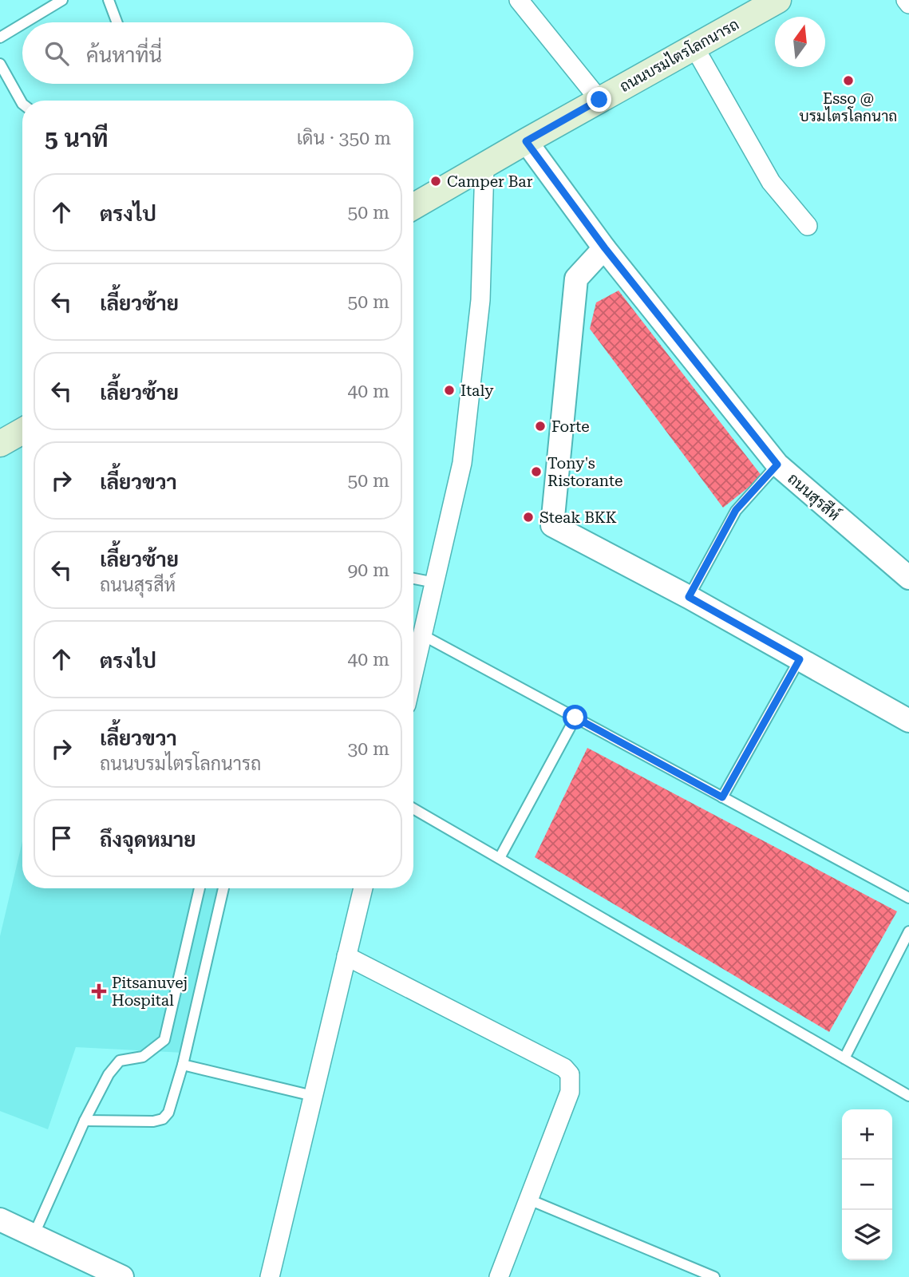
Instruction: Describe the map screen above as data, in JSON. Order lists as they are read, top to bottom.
{
  "streets": {
    "main road": ["ถนนบรมไตรโลกนารถ"],
    "street": ["ถนนสุรสีห์"]
  },
  "crossings": [
    ["ถนนบรมไตรโลกนารถ", "ถนนสุรสีห์"]
  ],
  "places": {
    "other": [
      "Esso @ บรมไตรโลกนาถ",
      "Camper Bar",
      "Italy",
      "Forte",
      "Tony's Ristorante",
      "Steak BKK"
    ],
    "health": ["Pitsanuvej Hospital"]
  },
  "north": "top",
  "page": {
    "search": "ค้นหาที่นี่",
    "heading": ["5 นาที", "เดิน · 350 m"],
    "list": [
      ["ตรงไป", "50 m"],
      ["เลี้ยวซ้าย", "50 m"],
      ["เลี้ยวซ้าย", "40 m"],
      ["เลี้ยวขวา", "50 m"],
      ["เลี้ยวซ้าย", "ถนนสุรสีห์", "90 m"],
      ["ตรงไป", "40 m"],
      ["เลี้ยวขวา", "ถนนบรมไตรโลกนารถ", "30 m"],
      "ถึงจุดหมาย"
    ],
    "map_buttons": ["+", "−"]
  }
}
